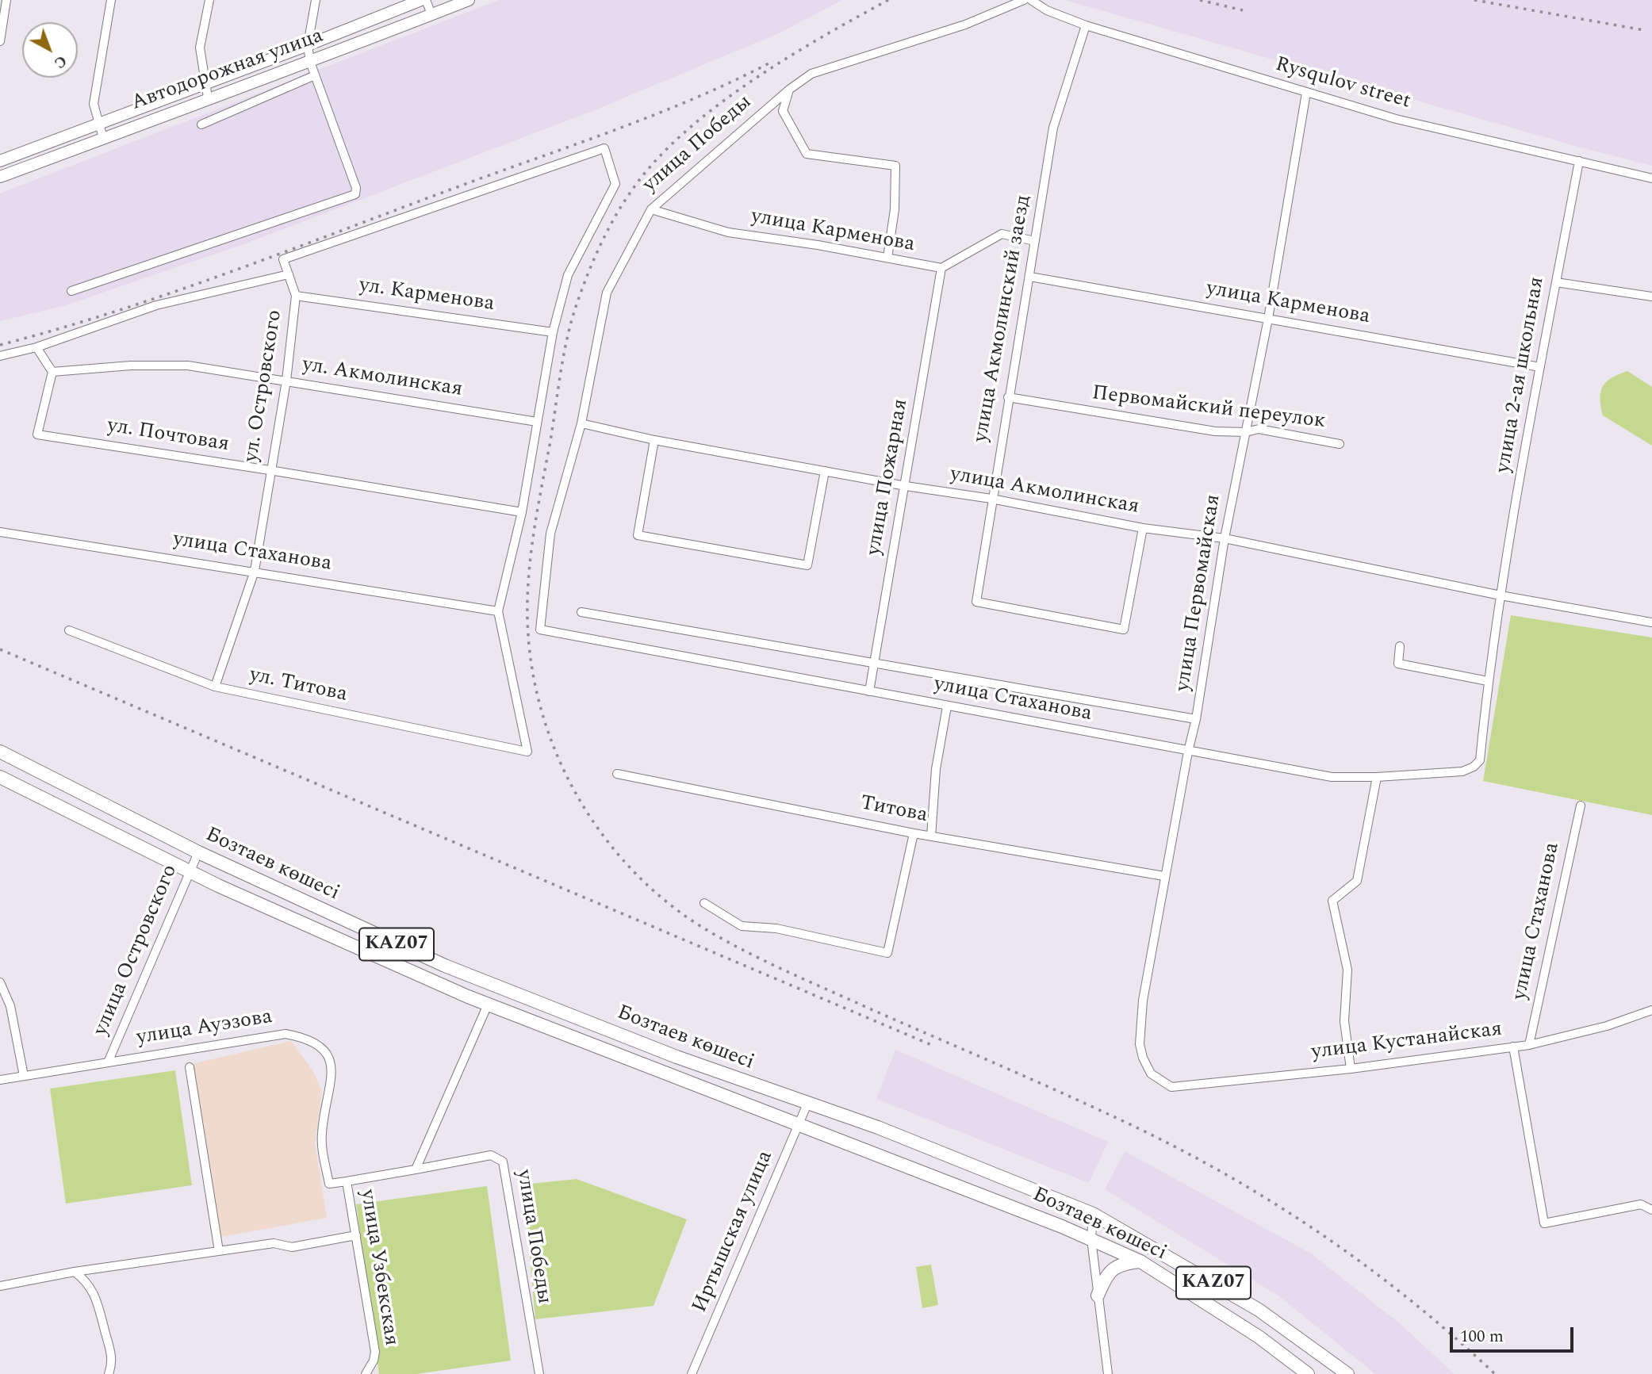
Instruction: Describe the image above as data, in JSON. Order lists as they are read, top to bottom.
{
  "streets": {
    "highway": ["Бозтаев көшесі", "KAZ07"],
    "main road": ["Автодорожная улица"],
    "street": [
      "Rysqulov street",
      "улица Победы",
      "улица Карменова",
      "ул. Карменова",
      "улица Акмолинский заезд",
      "улица 2-ая школьная",
      "ул. Акмолинская",
      "ул. Островского",
      "Первомайский переулок",
      "ул. Почтовая",
      "улица Пожарная",
      "улица Акмолинская",
      "улица Стаханова",
      "улица Первомайская",
      "ул. Титова",
      "Титова",
      "улица Островского",
      "улица Ауэзова",
      "улица Кустанайская",
      "Иртышская улица",
      "улица Узбекская"
    ]
  },
  "crossings": [
    ["Rysqulov street", "улица Акмолинский заезд"],
    ["Rysqulov street", "улица 2-ая школьная"],
    ["Rysqulov street", "улица Первомайская"],
    ["улица Победы", "улица Карменова"],
    ["улица Победы", "ул. Карменова"],
    ["улица Победы", "ул. Акмолинская"],
    ["улица Победы", "ул. Островского"],
    ["улица Победы", "ул. Почтовая"],
    ["улица Победы", "улица Акмолинская"],
    ["улица Победы", "улица Стаханова"],
    ["улица Победы", "ул. Титова"],
    ["улица Победы", "улица Узбекская"],
    ["улица Карменова", "улица Акмолинский заезд"],
    ["улица Карменова", "улица 2-ая школьная"],
    ["улица Карменова", "улица Пожарная"],
    ["улица Карменова", "улица Первомайская"],
    ["ул. Карменова", "ул. Островского"],
    ["улица Акмолинский заезд", "Первомайский переулок"],
    ["улица Акмолинский заезд", "улица Акмолинская"],
    ["улица 2-ая школьная", "улица Акмолинская"],
    ["улица 2-ая школьная", "улица Стаханова"],
    ["ул. Акмолинская", "ул. Островского"],
    ["ул. Акмолинская", "ул. Почтовая"],
    ["ул. Островского", "ул. Почтовая"],
    ["ул. Островского", "улица Стаханова"],
    ["ул. Островского", "ул. Титова"],
    ["Первомайский переулок", "улица Первомайская"],
    ["улица Пожарная", "улица Акмолинская"],
    ["улица Пожарная", "улица Стаханова"],
    ["улица Акмолинская", "улица Первомайская"],
    ["улица Стаханова", "улица Первомайская"],
    ["улица Стаханова", "улица Кустанайская"],
    ["улица Первомайская", "Титова"],
    ["улица Первомайская", "улица Кустанайская"],
    ["Бозтаев көшесі", "улица Островского"],
    ["Бозтаев көшесі", "Иртышская улица"],
    ["улица Островского", "улица Ауэзова"],
    ["улица Ауэзова", "улица Узбекская"]
  ],
  "scale_bar": "100 m",
  "north": "bottom right"
}
